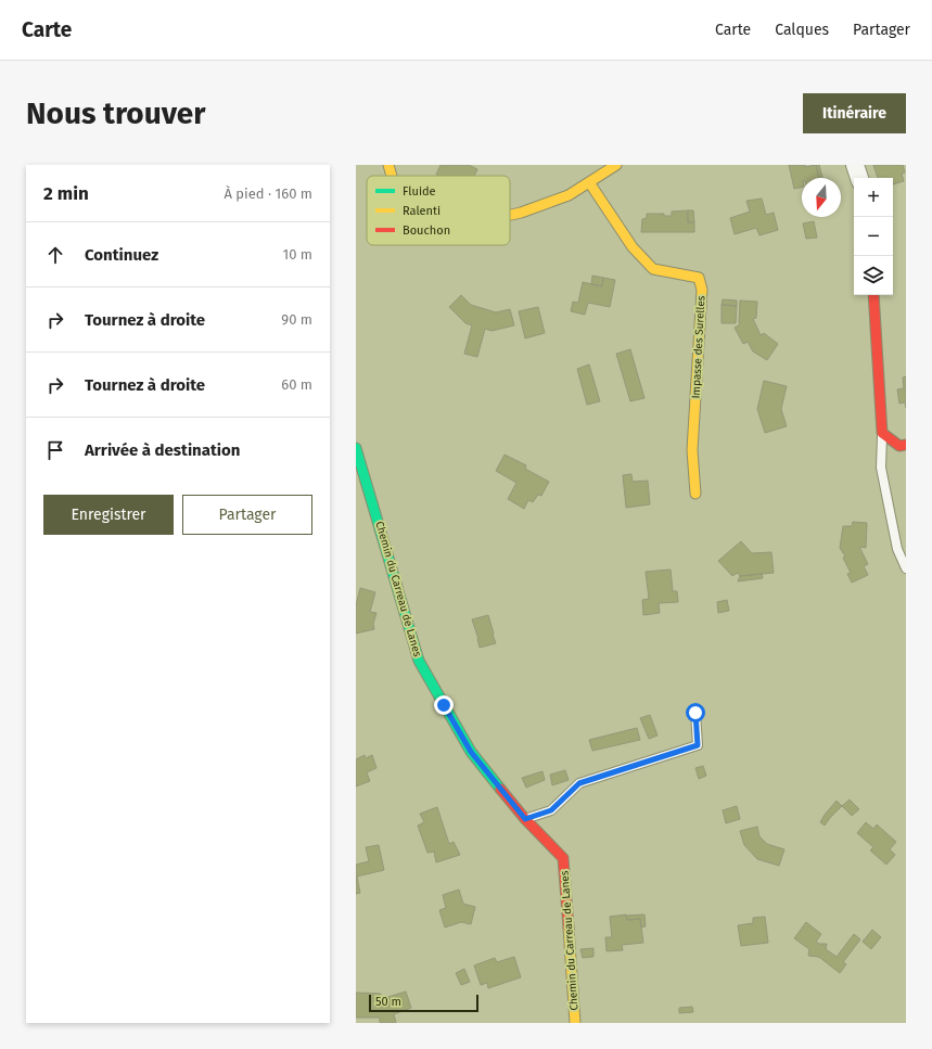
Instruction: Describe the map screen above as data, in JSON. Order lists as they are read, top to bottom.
{
  "streets": {
    "street": ["Impasse des Surelles", "Chemin du Carreau de Lanes"]
  },
  "legend": ["Fluide", "Ralenti", "Bouchon"],
  "scale_bar": "50 m",
  "north": "bottom",
  "page": {
    "header": "Carte",
    "nav": ["Carte", "Calques", "Partager"],
    "buttons": [
      "Itinéraire",
      ["Enregistrer", "Partager"]
    ],
    "title": "Nous trouver",
    "heading": ["2 min", "À pied · 160 m"],
    "map_buttons": ["+", "−"],
    "list": [
      ["Continuez", "10 m"],
      ["Tournez à droite", "90 m"],
      ["Tournez à droite", "60 m"],
      "Arrivée à destination"
    ],
    "scale": "50 m"
  }
}
